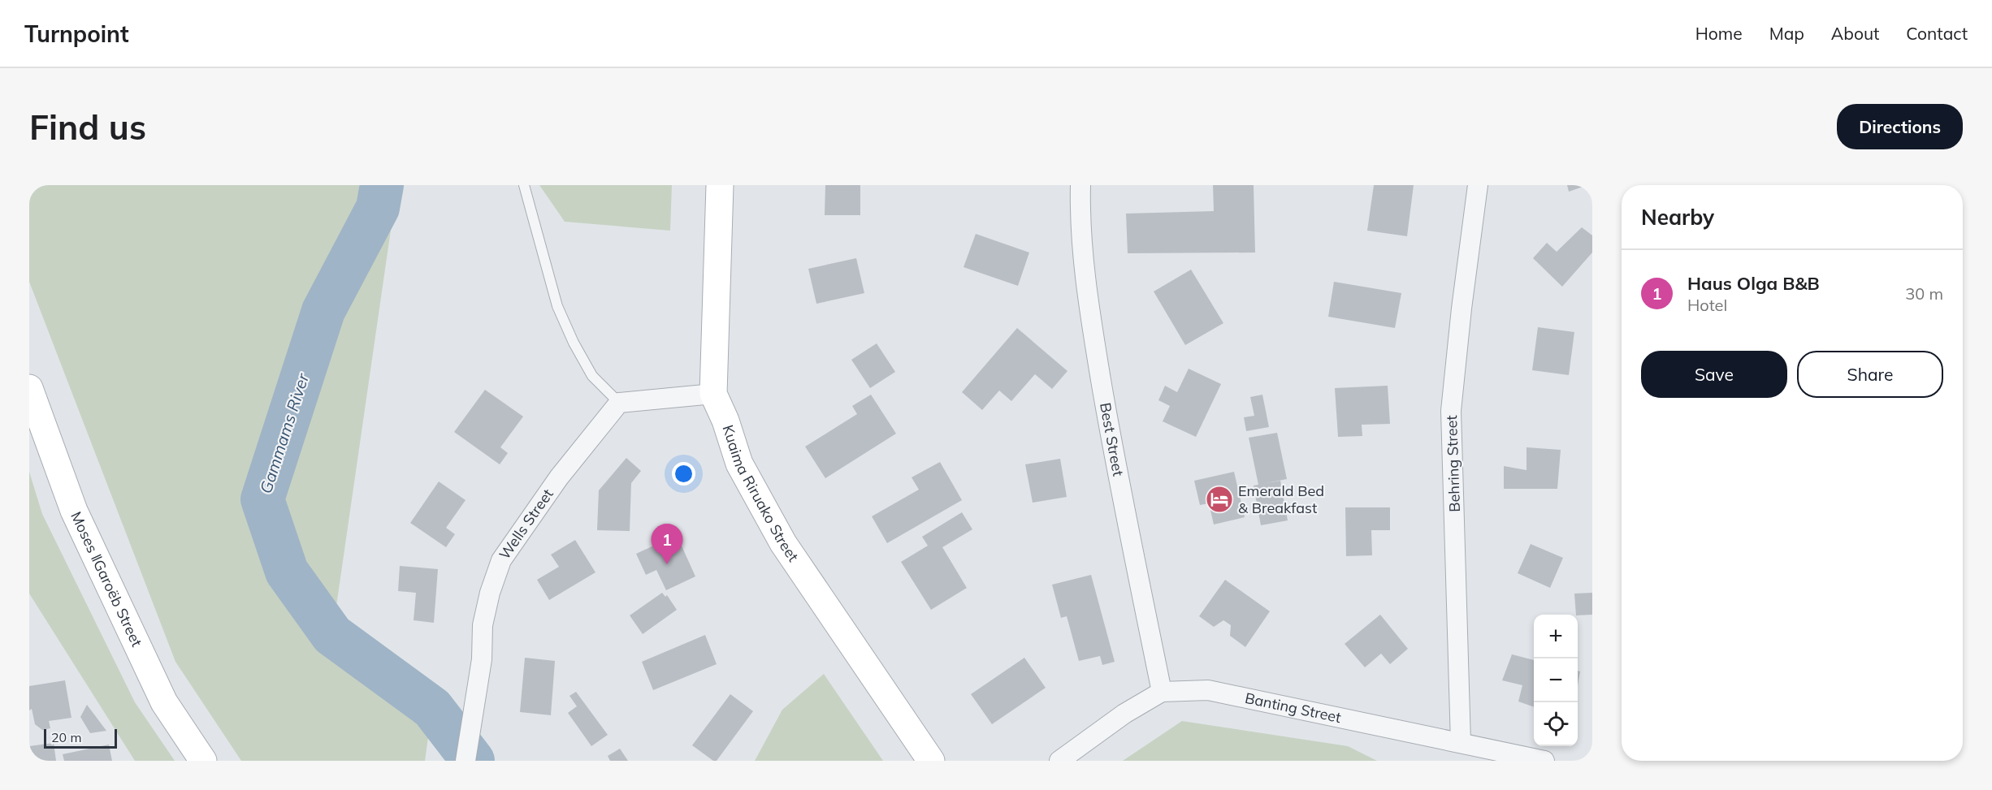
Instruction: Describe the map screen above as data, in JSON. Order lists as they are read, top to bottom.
{
  "streets": {
    "street": [
      "Best Street",
      "Behring Street",
      "Kuaima Riruako Street",
      "Wells Street",
      "Moses ǁGaroëb Street",
      "Banting Street"
    ]
  },
  "crossings": [
    ["Best Street", "Banting Street"],
    ["Behring Street", "Banting Street"]
  ],
  "water": ["Gammams River"],
  "places": {
    "hotel": ["Emerald Bed & Breakfast"]
  },
  "scale_bar": "20 m",
  "page": {
    "header": "Turnpoint",
    "nav": [
      "Home",
      "Map",
      "About",
      "Contact"
    ],
    "buttons": [
      "Directions",
      ["Save", "Share"]
    ],
    "title": "Find us",
    "heading": "Nearby",
    "list": [
      {
        "mark": "1",
        "name": "Haus Olga B&B",
        "note": "Hotel",
        "value": "30 m"
      }
    ],
    "pins": "1",
    "map_buttons": ["+", "−"],
    "scale": "20 m"
  }
}
